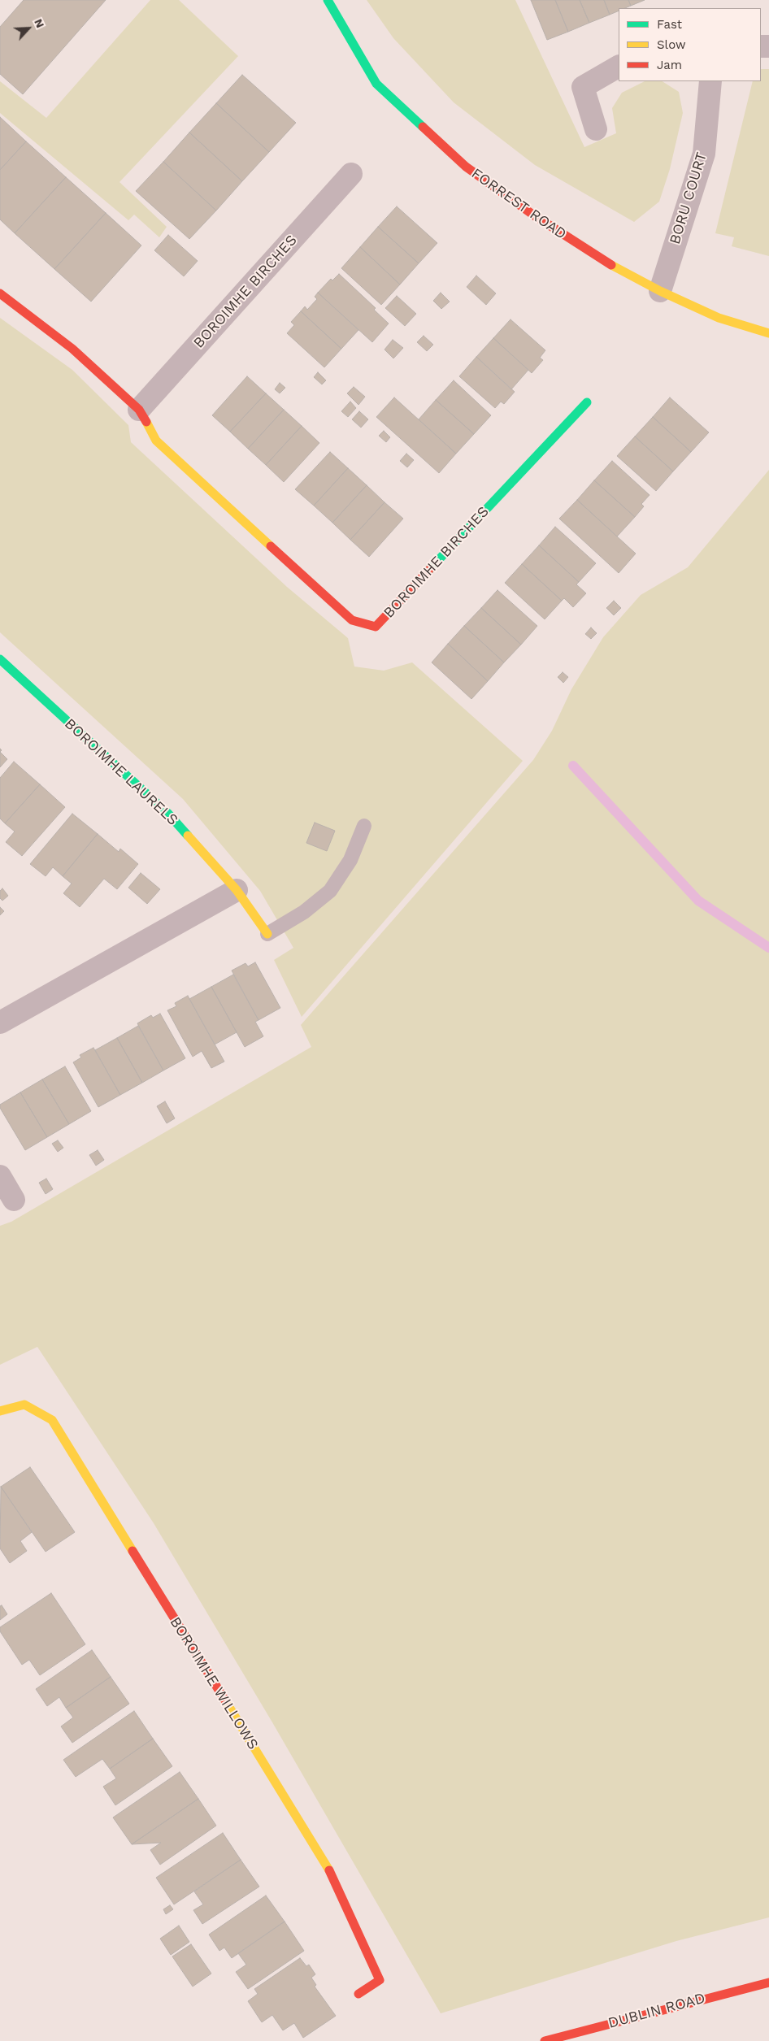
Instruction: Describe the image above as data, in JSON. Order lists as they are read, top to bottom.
{
  "streets": {
    "street": [
      "BORU COURT",
      "FORREST ROAD",
      "BOROIMHE BIRCHES",
      "BOROIMHE LAURELS",
      "BOROIMHE WILLOWS",
      "DUBLIN ROAD"
    ]
  },
  "crossings": [
    ["BORU COURT", "FORREST ROAD"]
  ],
  "legend": ["Fast", "Slow", "Jam"],
  "north": "top right"
}
